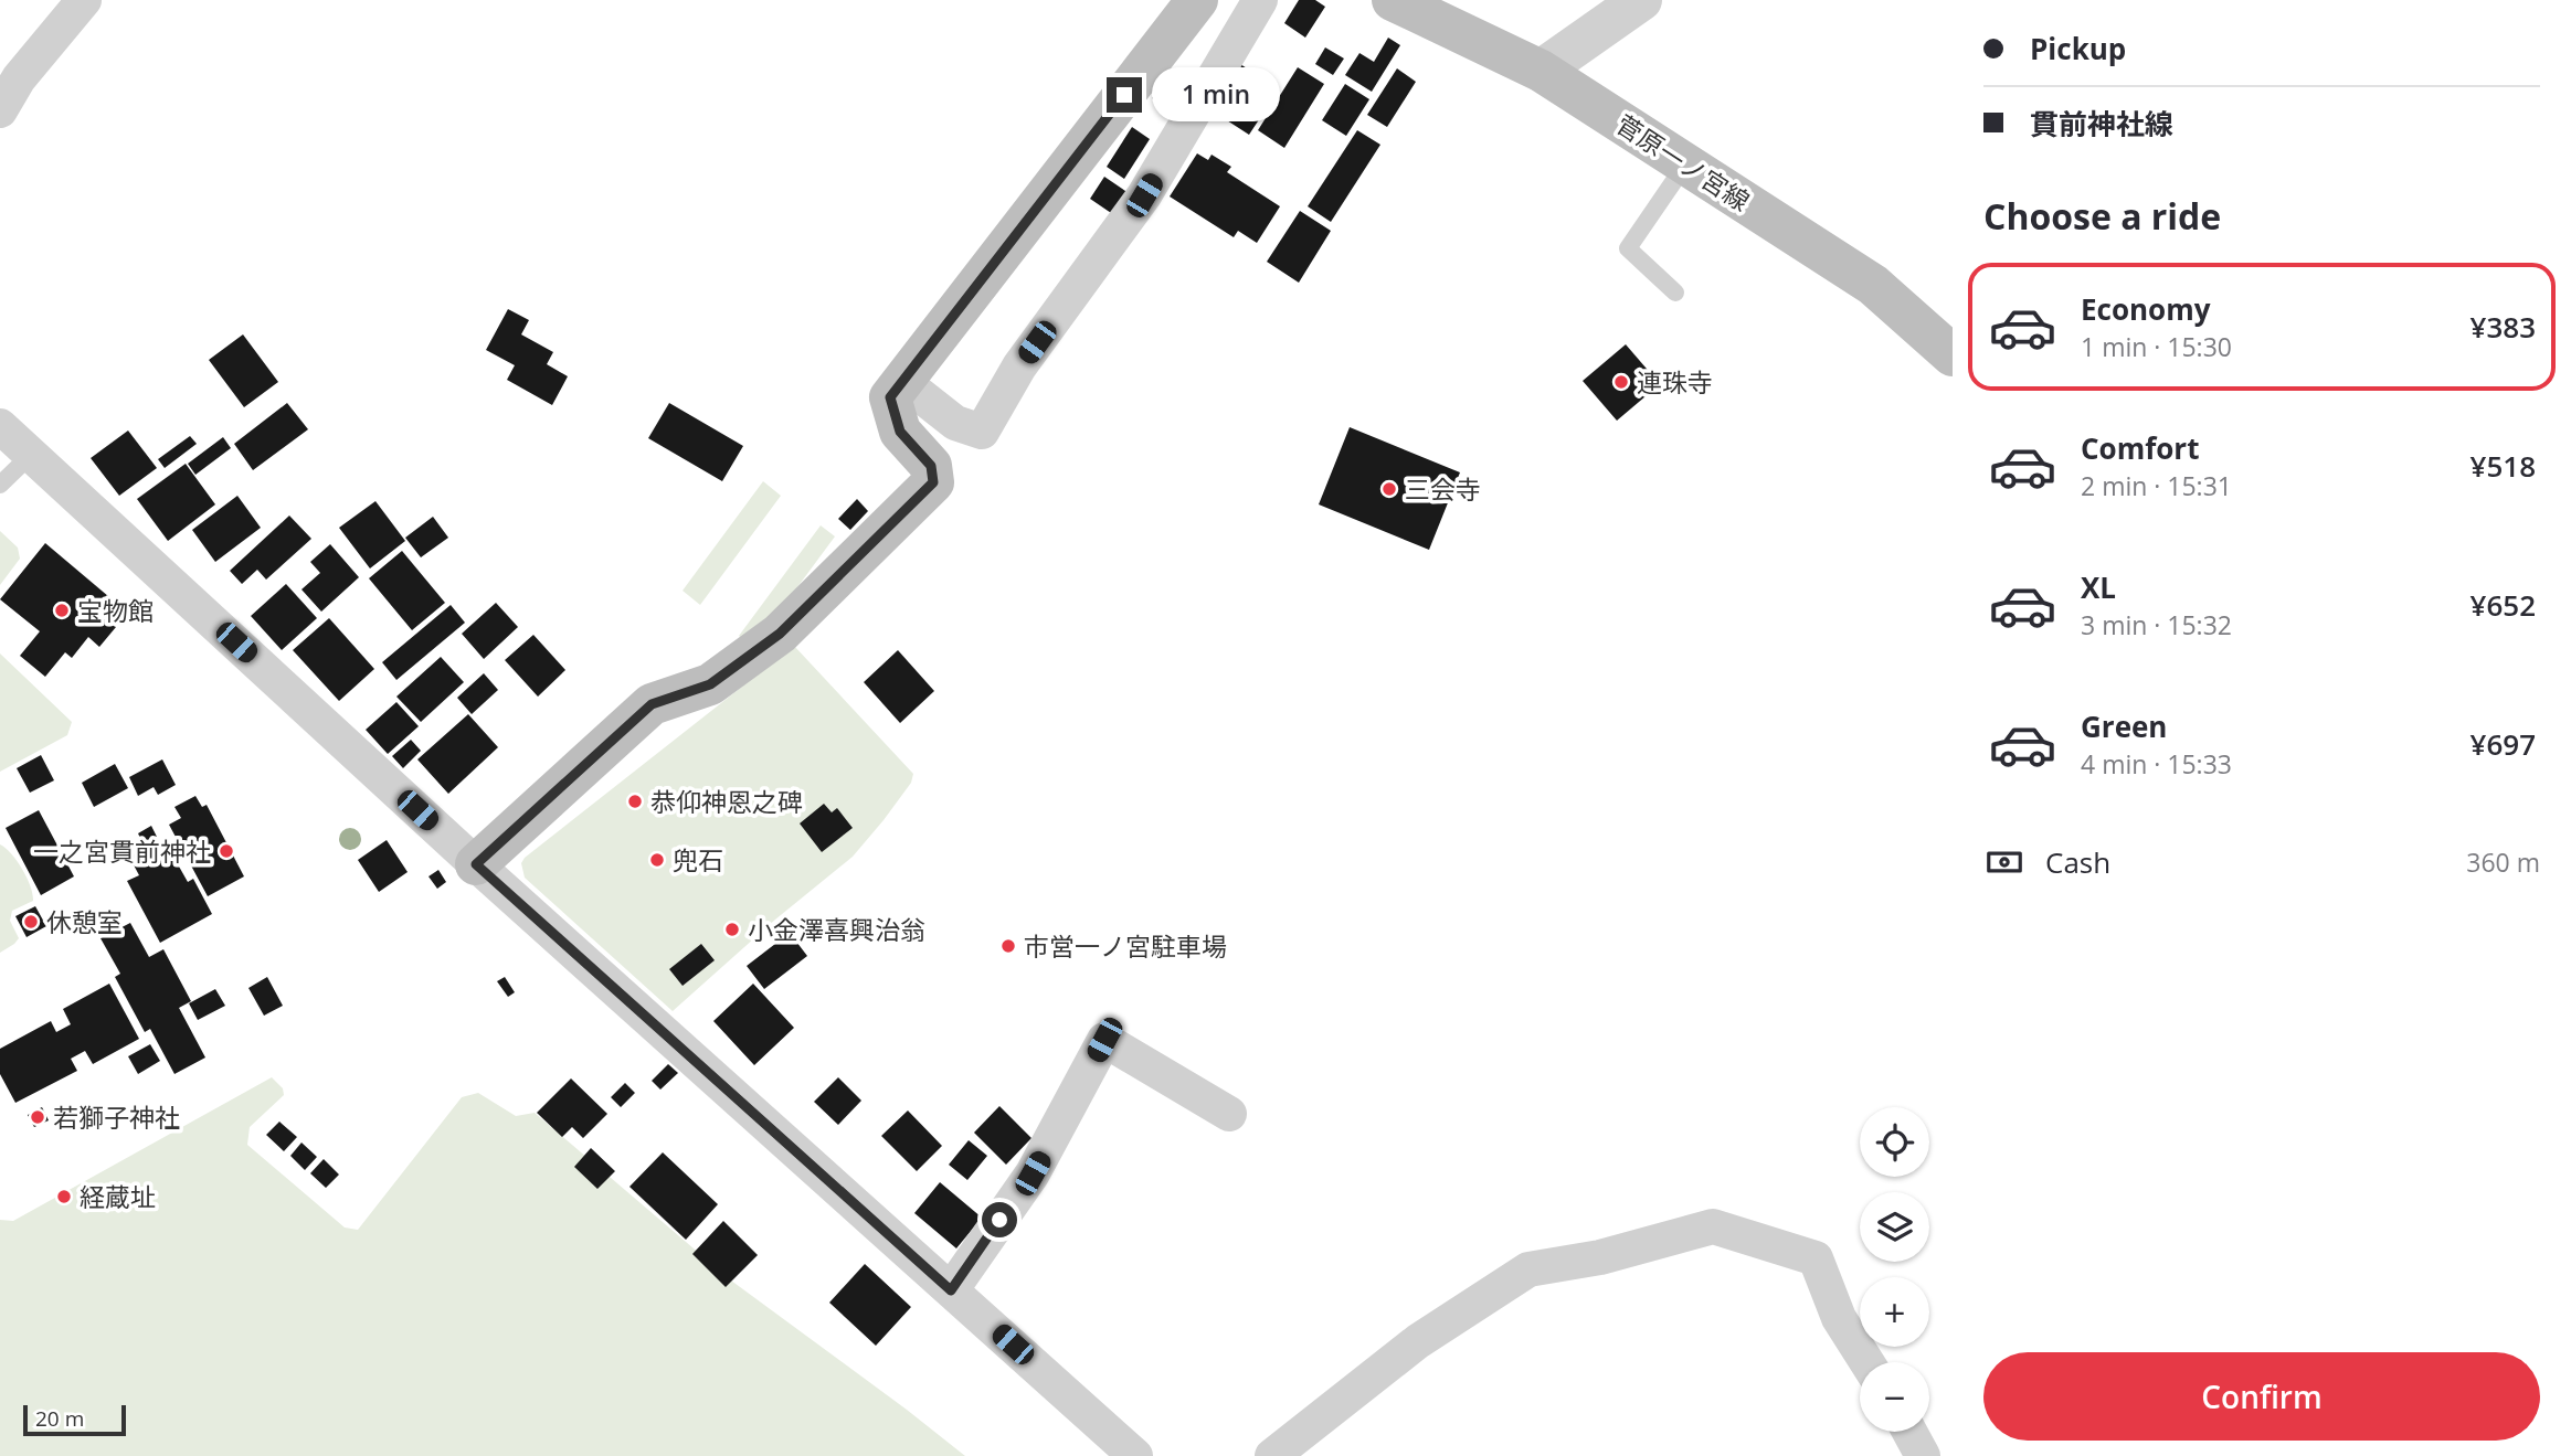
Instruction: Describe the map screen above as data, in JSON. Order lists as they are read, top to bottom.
{
  "streets": {
    "main road": ["菅原一ノ宮線"]
  },
  "places": [
    "連珠寺",
    "三会寺",
    "宝物館",
    "恭仰神恩之碑",
    "一之宮貫前神社",
    "兜石",
    "休憩室",
    "小金澤喜興治翁",
    "市営一ノ宮駐車場",
    "若獅子神社",
    "経蔵址"
  ],
  "scale_bar": "20 m",
  "page": {
    "banner": ["Pickup", "貫前神社線"],
    "bubble": "1 min",
    "heading": "Choose a ride",
    "list": [
      {
        "name": "Economy",
        "note": "1 min · 15:30",
        "value": "¥383"
      },
      {
        "name": "Comfort",
        "note": "2 min · 15:31",
        "value": "¥518"
      },
      {
        "name": "XL",
        "note": "3 min · 15:32",
        "value": "¥652"
      },
      {
        "name": "Green",
        "note": "4 min · 15:33",
        "value": "¥697"
      }
    ],
    "pay": ["Cash", "360 m"],
    "map_buttons": ["+", "−"],
    "buttons": "Confirm",
    "scale": "20 m"
  }
}
